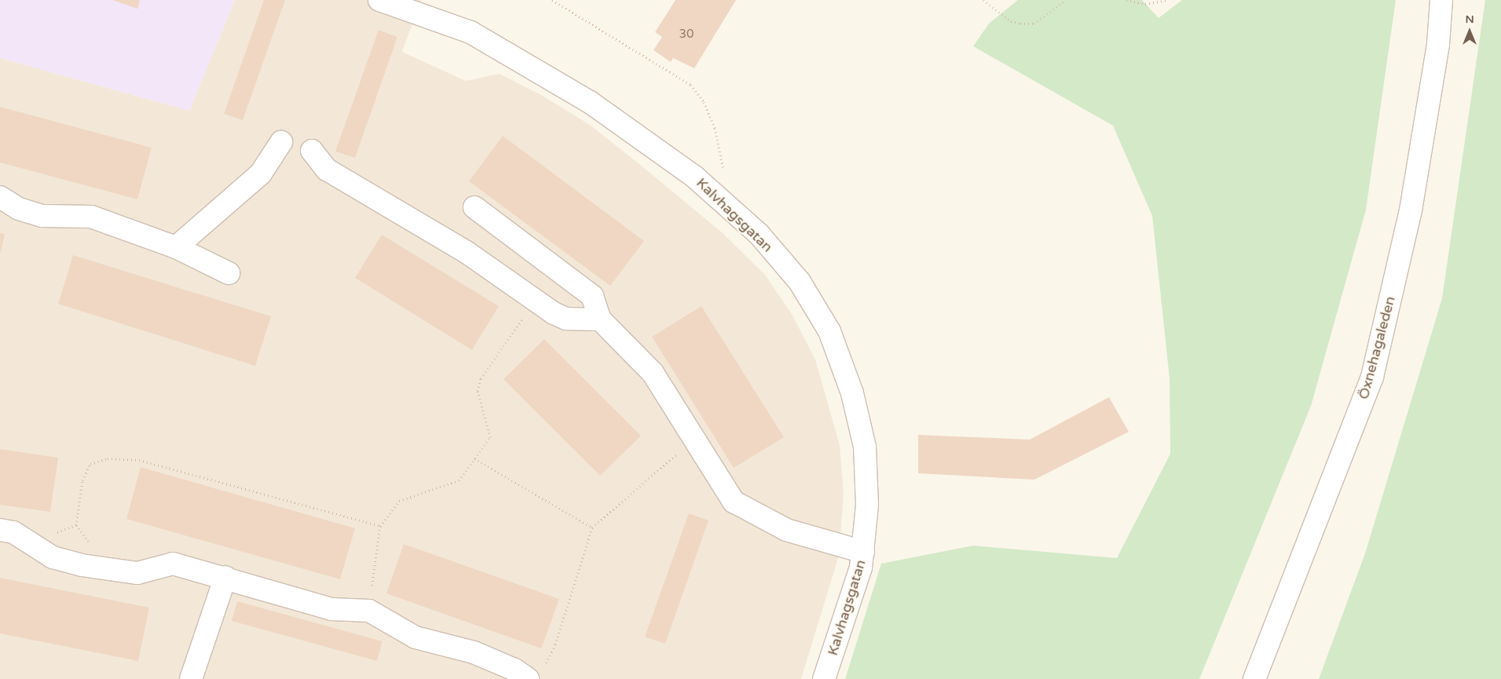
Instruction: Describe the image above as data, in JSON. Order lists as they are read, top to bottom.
{
  "streets": {
    "street": ["Kalvhagsgatan", "Öxnehagaleden"]
  },
  "house_numbers": ["30"],
  "north": "top"
}
